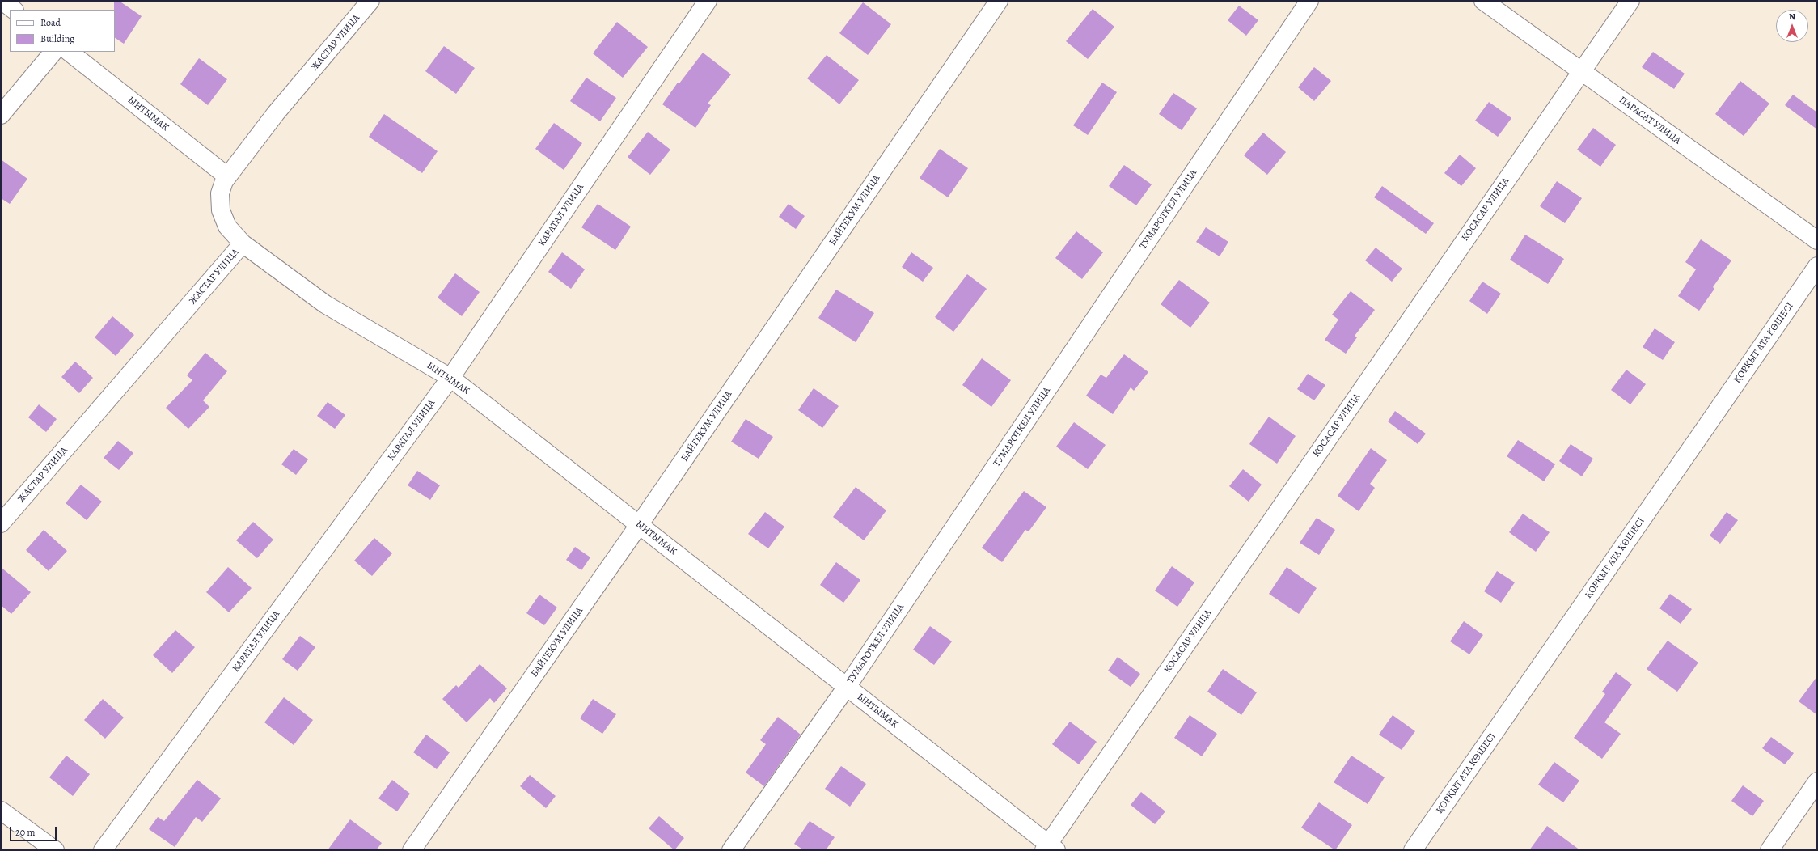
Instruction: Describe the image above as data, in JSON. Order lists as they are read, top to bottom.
{
  "streets": {
    "street": [
      "ЖАСТАР УЛИЦА",
      "ЫНТЫМАК",
      "ПАРАСАТ УЛИЦА",
      "ТУМАРОТКЕЛ УЛИЦА",
      "КОСАСАР УЛИЦА",
      "БАЙГЕКУМ УЛИЦА",
      "КАРАТАЛ УЛИЦА",
      "ҚОРҚЫТ АТА КӨШЕСІ"
    ]
  },
  "crossings": [
    ["ЖАСТАР УЛИЦА", "ЫНТЫМАК"],
    ["ЫНТЫМАК", "ТУМАРОТКЕЛ УЛИЦА"],
    ["ЫНТЫМАК", "КОСАСАР УЛИЦА"],
    ["ЫНТЫМАК", "БАЙГЕКУМ УЛИЦА"],
    ["ЫНТЫМАК", "КАРАТАЛ УЛИЦА"],
    ["ПАРАСАТ УЛИЦА", "КОСАСАР УЛИЦА"]
  ],
  "legend": ["Road", "Building"],
  "scale_bar": "20 m",
  "north": "top"
}
